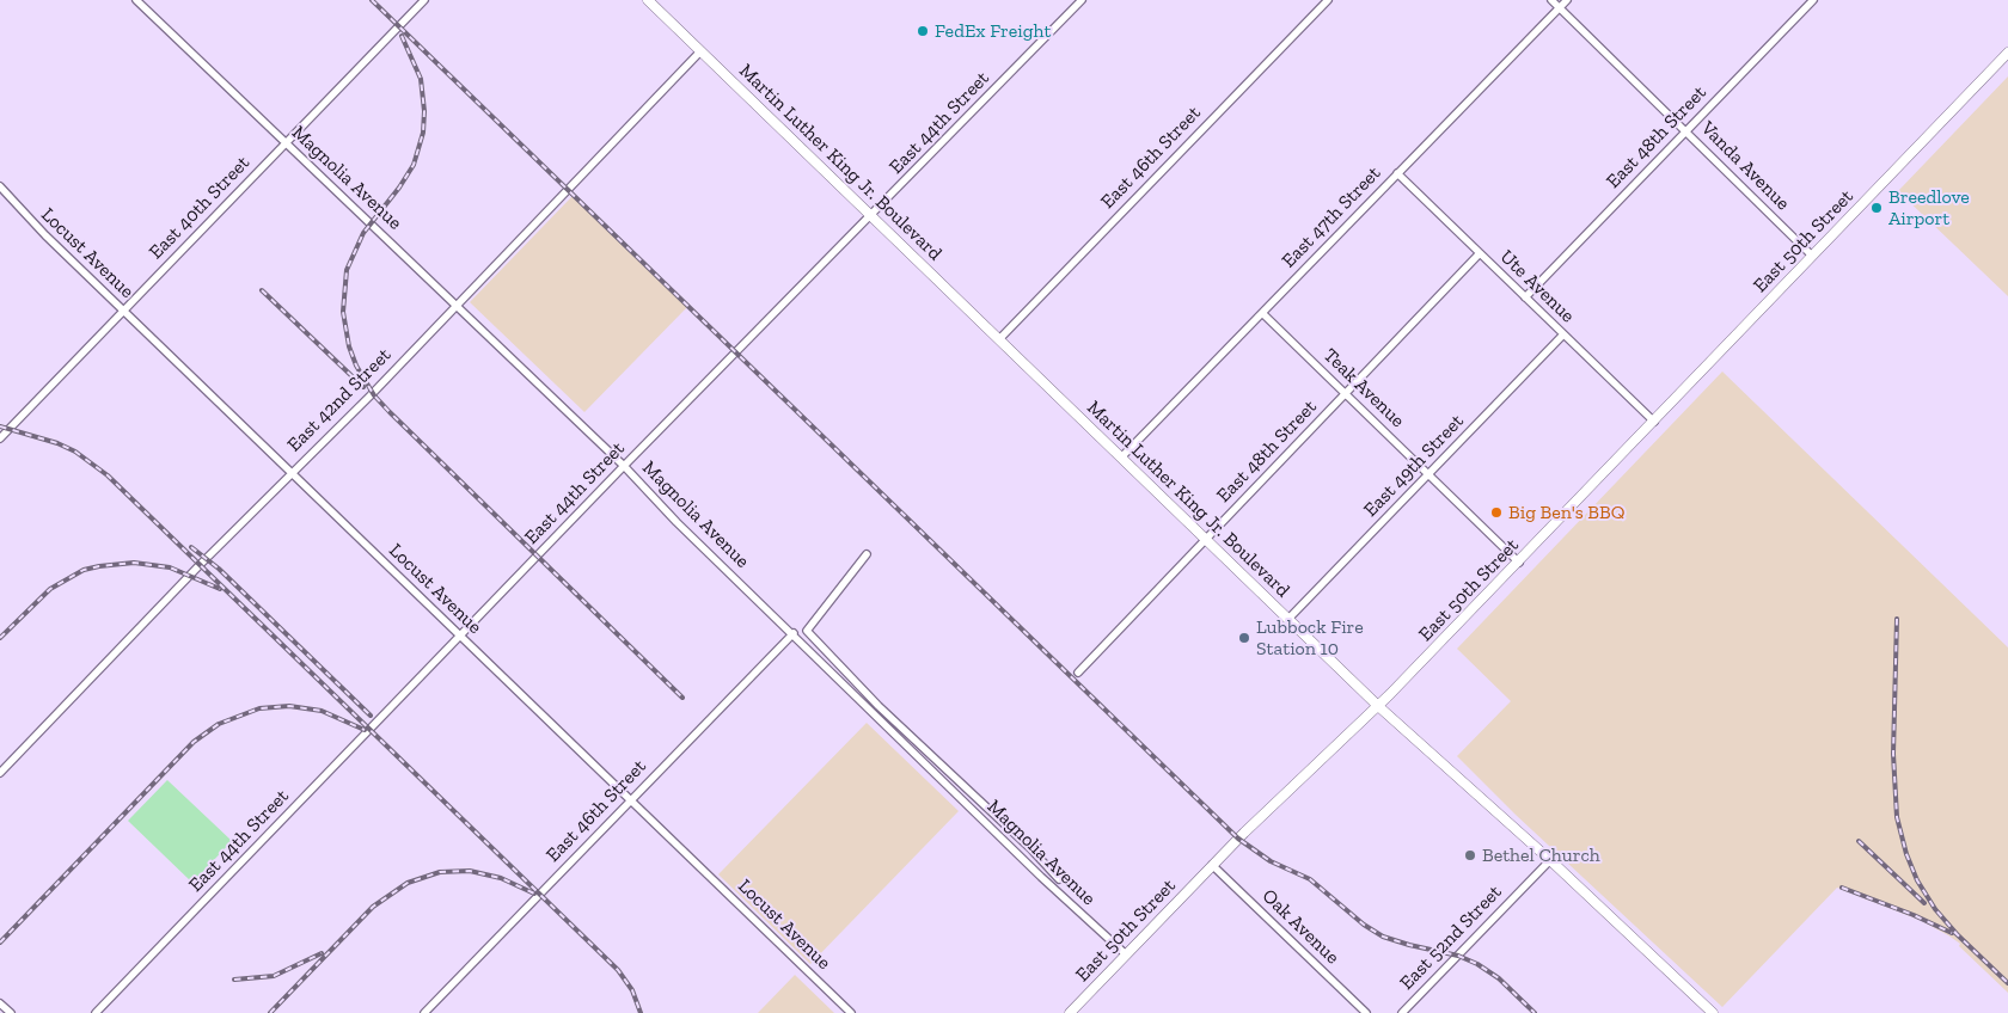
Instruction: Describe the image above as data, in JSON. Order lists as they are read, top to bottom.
{
  "streets": {
    "main road": ["Martin Luther King Jr. Boulevard", "East 50th Street"],
    "street": [
      "East 44th Street",
      "East 48th Street",
      "East 46th Street",
      "Vanda Avenue",
      "Magnolia Avenue",
      "East 40th Street",
      "East 47th Street",
      "Locust Avenue",
      "Ute Avenue",
      "Teak Avenue",
      "East 42nd Street",
      "East 49th Street",
      "Oak Avenue",
      "East 52nd Street"
    ]
  },
  "crossings": [
    ["East 44th Street", "Martin Luther King Jr. Boulevard"],
    ["East 44th Street", "Magnolia Avenue"],
    ["East 44th Street", "Locust Avenue"],
    ["East 48th Street", "Martin Luther King Jr. Boulevard"],
    ["East 48th Street", "Vanda Avenue"],
    ["East 48th Street", "Ute Avenue"],
    ["East 48th Street", "Teak Avenue"],
    ["East 46th Street", "Martin Luther King Jr. Boulevard"],
    ["East 46th Street", "Magnolia Avenue"],
    ["East 46th Street", "Locust Avenue"],
    ["Martin Luther King Jr. Boulevard", "East 47th Street"],
    ["Martin Luther King Jr. Boulevard", "East 50th Street"],
    ["Martin Luther King Jr. Boulevard", "East 42nd Street"],
    ["Martin Luther King Jr. Boulevard", "East 49th Street"],
    ["Martin Luther King Jr. Boulevard", "East 52nd Street"],
    ["Vanda Avenue", "East 47th Street"],
    ["Vanda Avenue", "East 50th Street"],
    ["Magnolia Avenue", "East 40th Street"],
    ["Magnolia Avenue", "East 50th Street"],
    ["Magnolia Avenue", "East 42nd Street"],
    ["East 40th Street", "Locust Avenue"],
    ["East 47th Street", "Ute Avenue"],
    ["East 47th Street", "Teak Avenue"],
    ["East 50th Street", "Ute Avenue"],
    ["East 50th Street", "Teak Avenue"],
    ["East 50th Street", "Oak Avenue"],
    ["Locust Avenue", "East 42nd Street"],
    ["Ute Avenue", "East 49th Street"],
    ["Teak Avenue", "East 49th Street"]
  ],
  "places": [
    "FedEx Freight",
    "Breedlove Airport",
    "Big Ben's BBQ",
    "Lubbock Fire Station 10",
    "Bethel Church"
  ]
}
